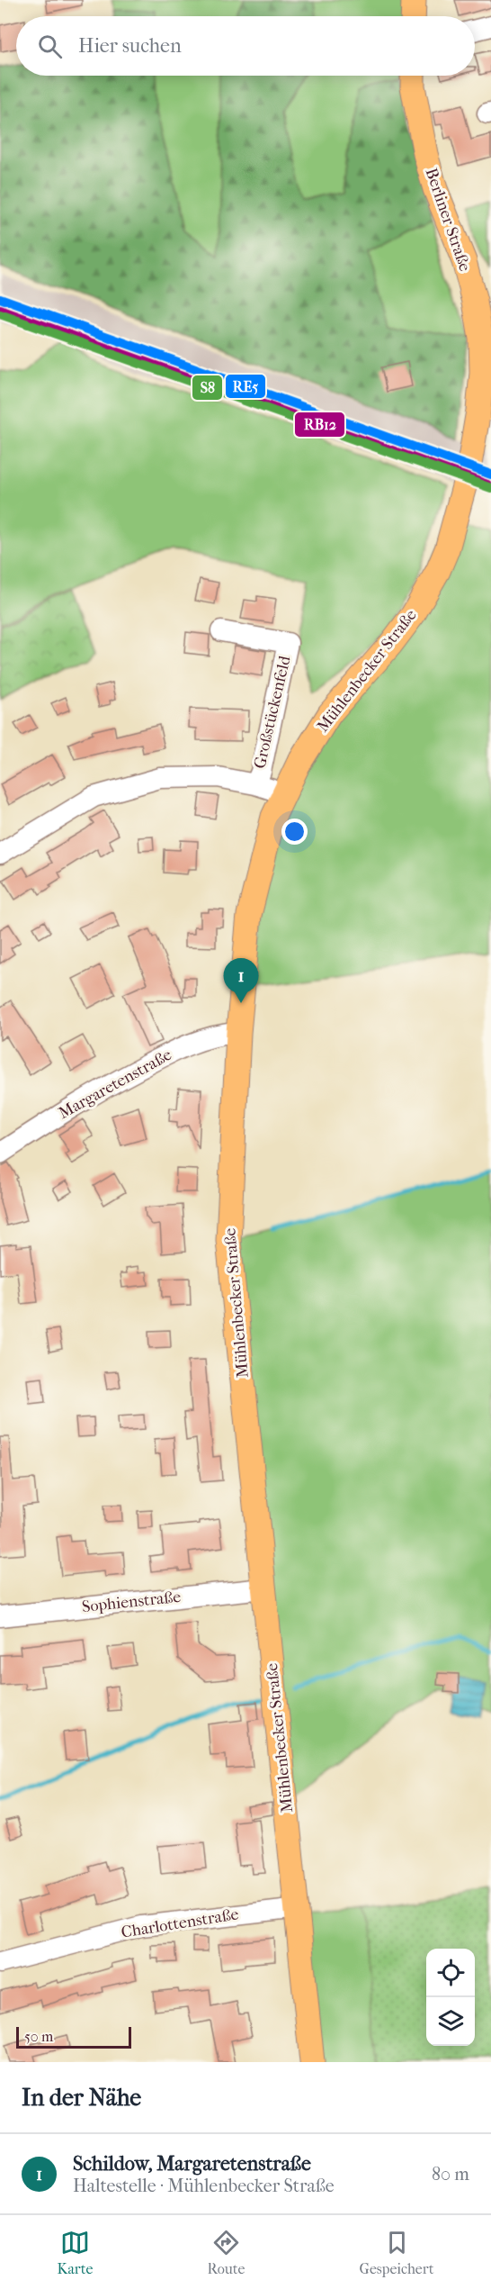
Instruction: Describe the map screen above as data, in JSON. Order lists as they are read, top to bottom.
{
  "streets": {
    "main road": ["Berliner Straße", "Mühlenbecker Straße"],
    "street": [
      "Großstückenfeld",
      "Margaretenstraße",
      "Sophienstraße",
      "Charlottenstraße"
    ]
  },
  "crossings": [
    ["Berliner Straße", "Mühlenbecker Straße"],
    ["Mühlenbecker Straße", "Großstückenfeld"],
    ["Mühlenbecker Straße", "Margaretenstraße"],
    ["Mühlenbecker Straße", "Sophienstraße"],
    ["Mühlenbecker Straße", "Charlottenstraße"]
  ],
  "lines": ["transit line RE5", "transit line RB12", "transit line S8"],
  "scale_bar": "50 m",
  "page": {
    "search": "Hier suchen",
    "pins": "1",
    "scale": "50 m",
    "heading": "In der Nähe",
    "list": [
      {
        "mark": "1",
        "name": "Schildow, Margaretenstraße",
        "note": "Haltestelle · Mühlenbecker Straße",
        "value": "80 m"
      }
    ],
    "nav": ["Karte", "Route", "Gespeichert"]
  }
}
